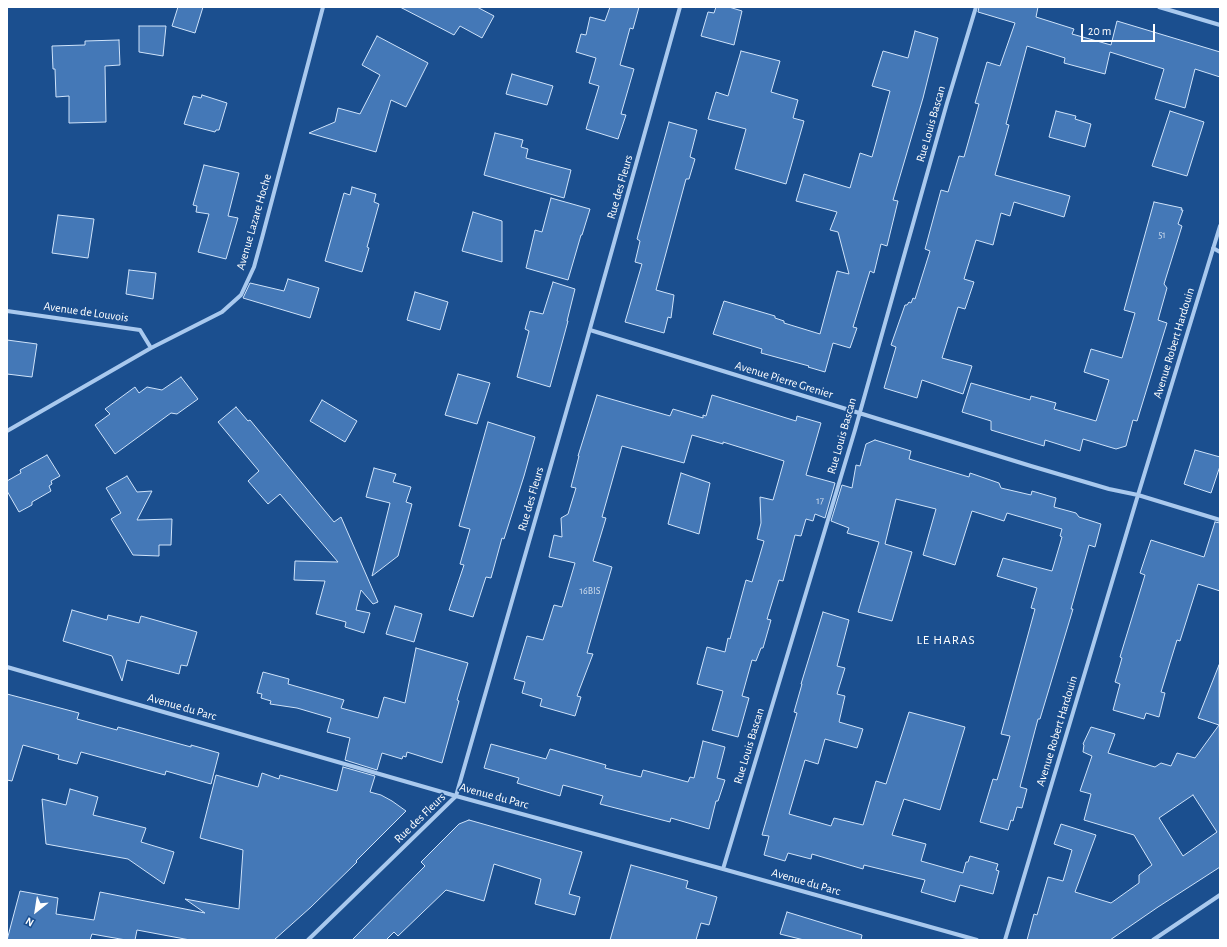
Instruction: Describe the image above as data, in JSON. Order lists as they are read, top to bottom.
{
  "streets": {
    "street": [
      "Rue Louis Bascan",
      "Rue des Fleurs",
      "Avenue Lazare Hoche",
      "Avenue de Louvois",
      "Avenue Robert Hardouin",
      "Avenue Pierre Grenier",
      "Avenue du Parc"
    ]
  },
  "crossings": [
    ["Rue Louis Bascan", "Avenue Pierre Grenier"],
    ["Rue Louis Bascan", "Avenue du Parc"],
    ["Rue des Fleurs", "Avenue Pierre Grenier"],
    ["Rue des Fleurs", "Avenue du Parc"],
    ["Avenue Lazare Hoche", "Avenue de Louvois"],
    ["Avenue Robert Hardouin", "Avenue Pierre Grenier"]
  ],
  "districts": ["LE HARAS"],
  "house_numbers": ["51", "17", "16BIS"],
  "scale_bar": "20 m",
  "north": "bottom left"
}
